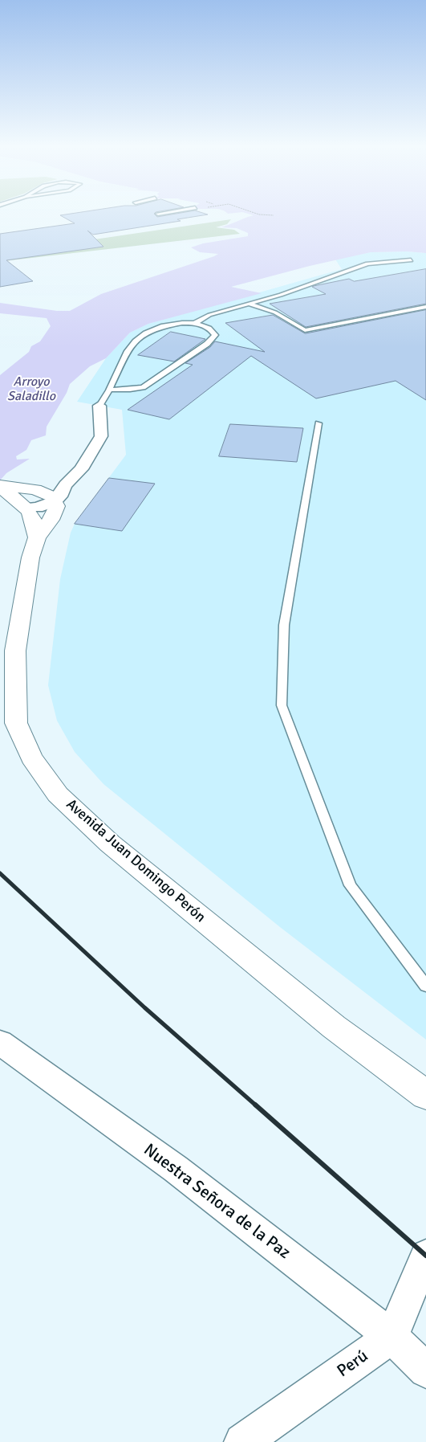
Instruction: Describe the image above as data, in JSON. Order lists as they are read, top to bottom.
{
  "streets": {
    "street": ["Avenida Juan Domingo Perón", "Nuestra Señora de la Paz", "Perú"]
  },
  "crossings": [
    ["Nuestra Señora de la Paz", "Perú"]
  ],
  "water": ["Arroyo Saladillo"]
}
